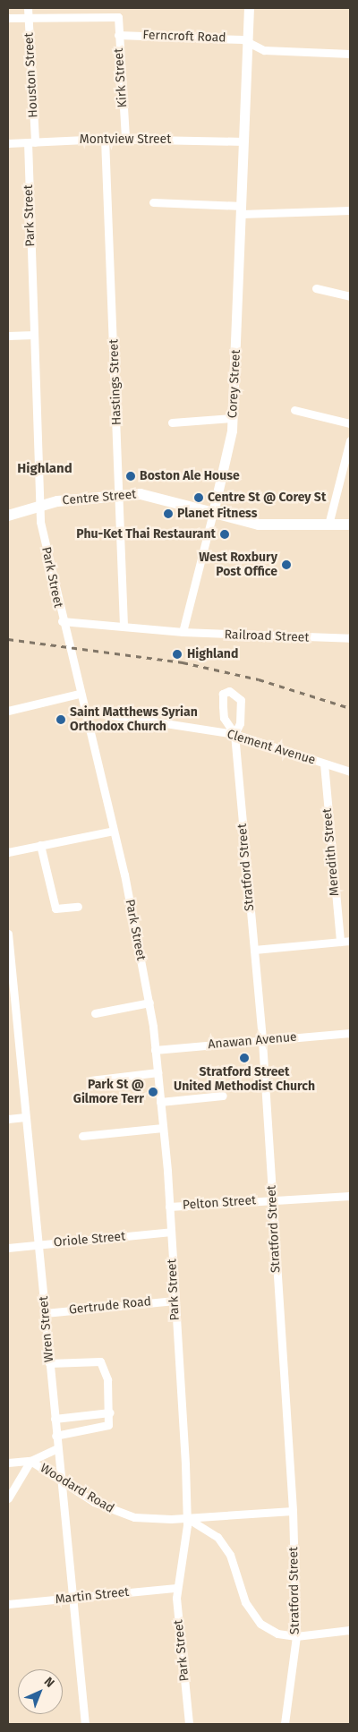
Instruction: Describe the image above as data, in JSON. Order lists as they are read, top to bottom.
{
  "streets": {
    "main road": ["Centre Street"],
    "street": [
      "Ferncroft Road",
      "Houston Street",
      "Kirk Street",
      "Montview Street",
      "Park Street",
      "Hastings Street",
      "Corey Street",
      "Railroad Street",
      "Clement Avenue",
      "Meredith Street",
      "Stratford Street",
      "Anawan Avenue",
      "Pelton Street",
      "Oriole Street",
      "Gertrude Road",
      "Wren Street",
      "Woodard Road",
      "Martin Street"
    ]
  },
  "crossings": [
    ["Ferncroft Road", "Kirk Street"],
    ["Ferncroft Road", "Corey Street"],
    ["Houston Street", "Kirk Street"],
    ["Houston Street", "Montview Street"],
    ["Houston Street", "Park Street"],
    ["Kirk Street", "Montview Street"],
    ["Montview Street", "Park Street"],
    ["Montview Street", "Hastings Street"],
    ["Montview Street", "Corey Street"],
    ["Park Street", "Centre Street"],
    ["Park Street", "Clement Avenue"],
    ["Park Street", "Anawan Avenue"],
    ["Park Street", "Pelton Street"],
    ["Park Street", "Oriole Street"],
    ["Park Street", "Gertrude Road"],
    ["Park Street", "Woodard Road"],
    ["Park Street", "Martin Street"],
    ["Hastings Street", "Centre Street"],
    ["Corey Street", "Centre Street"],
    ["Corey Street", "Railroad Street"],
    ["Clement Avenue", "Meredith Street"],
    ["Clement Avenue", "Stratford Street"],
    ["Stratford Street", "Anawan Avenue"],
    ["Stratford Street", "Pelton Street"],
    ["Stratford Street", "Woodard Road"],
    ["Oriole Street", "Wren Street"],
    ["Gertrude Road", "Wren Street"],
    ["Wren Street", "Woodard Road"],
    ["Wren Street", "Martin Street"]
  ],
  "districts": ["Highland"],
  "places": [
    "Boston Ale House",
    "Centre St @ Corey St",
    "Planet Fitness",
    "Phu-Ket Thai Restaurant",
    "West Roxbury Post Office",
    "Highland",
    "Saint Matthews Syrian Orthodox Church",
    "Stratford Street United Methodist Church",
    "Park St @ Gilmore Terr"
  ],
  "north": "top right"
}
